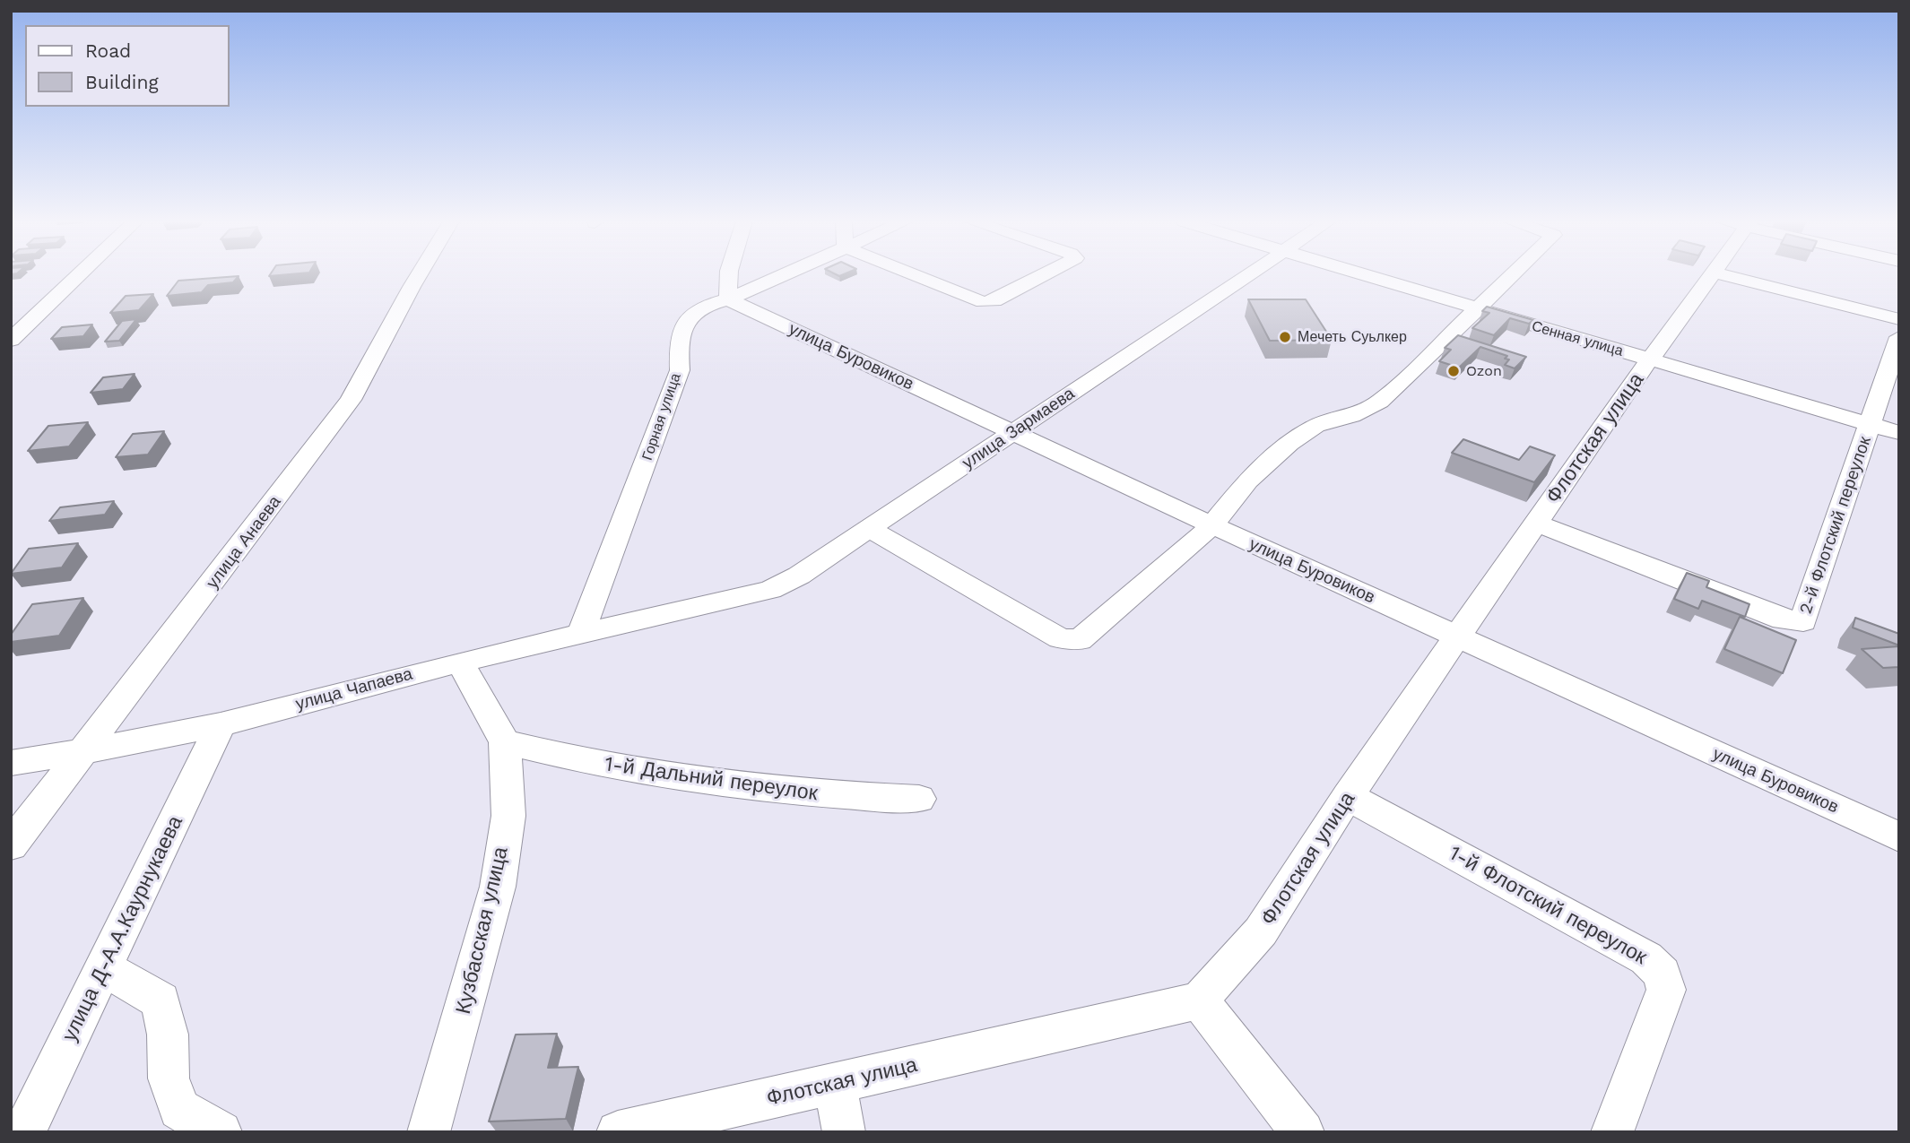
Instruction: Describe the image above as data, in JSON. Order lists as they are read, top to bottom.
{
  "streets": {
    "street": [
      "Сенная улица",
      "улица Буровиков",
      "Горная улица",
      "улица Зармаева",
      "Флотская улица",
      "2-й Флотский переулок",
      "улица Анаева",
      "улица Чапаева",
      "1-й Дальний переулок",
      "1-й Флотский переулок",
      "улица Д-А.А.Каурнукаева",
      "Кузбасская улица"
    ]
  },
  "crossings": [
    ["Сенная улица", "Флотская улица"],
    ["Сенная улица", "2-й Флотский переулок"],
    ["улица Буровиков", "Горная улица"],
    ["улица Буровиков", "улица Зармаева"],
    ["улица Буровиков", "Флотская улица"],
    ["Горная улица", "улица Чапаева"],
    ["улица Зармаева", "улица Чапаева"],
    ["Флотская улица", "2-й Флотский переулок"],
    ["Флотская улица", "1-й Флотский переулок"],
    ["улица Анаева", "улица Чапаева"],
    ["улица Чапаева", "улица Д-А.А.Каурнукаева"],
    ["улица Чапаева", "Кузбасская улица"],
    ["1-й Дальний переулок", "Кузбасская улица"]
  ],
  "places": ["Мечеть Суьлкер", "Ozon"],
  "legend": ["Road", "Building"]
}
